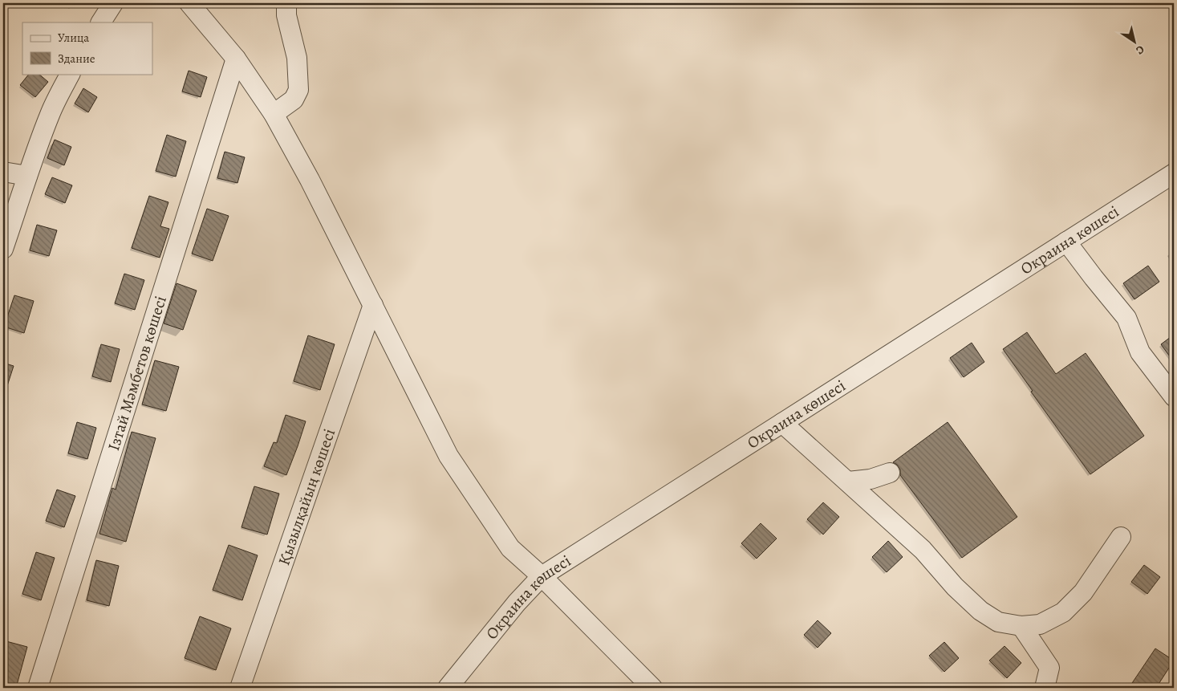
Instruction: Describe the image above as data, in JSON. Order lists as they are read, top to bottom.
{
  "streets": {
    "street": ["Окраина көшесі", "Ізтай Мәмбетов көшесі", "Қызылқайың көшесі"]
  },
  "legend": ["Улица", "Здание"],
  "north": "bottom right"
}
